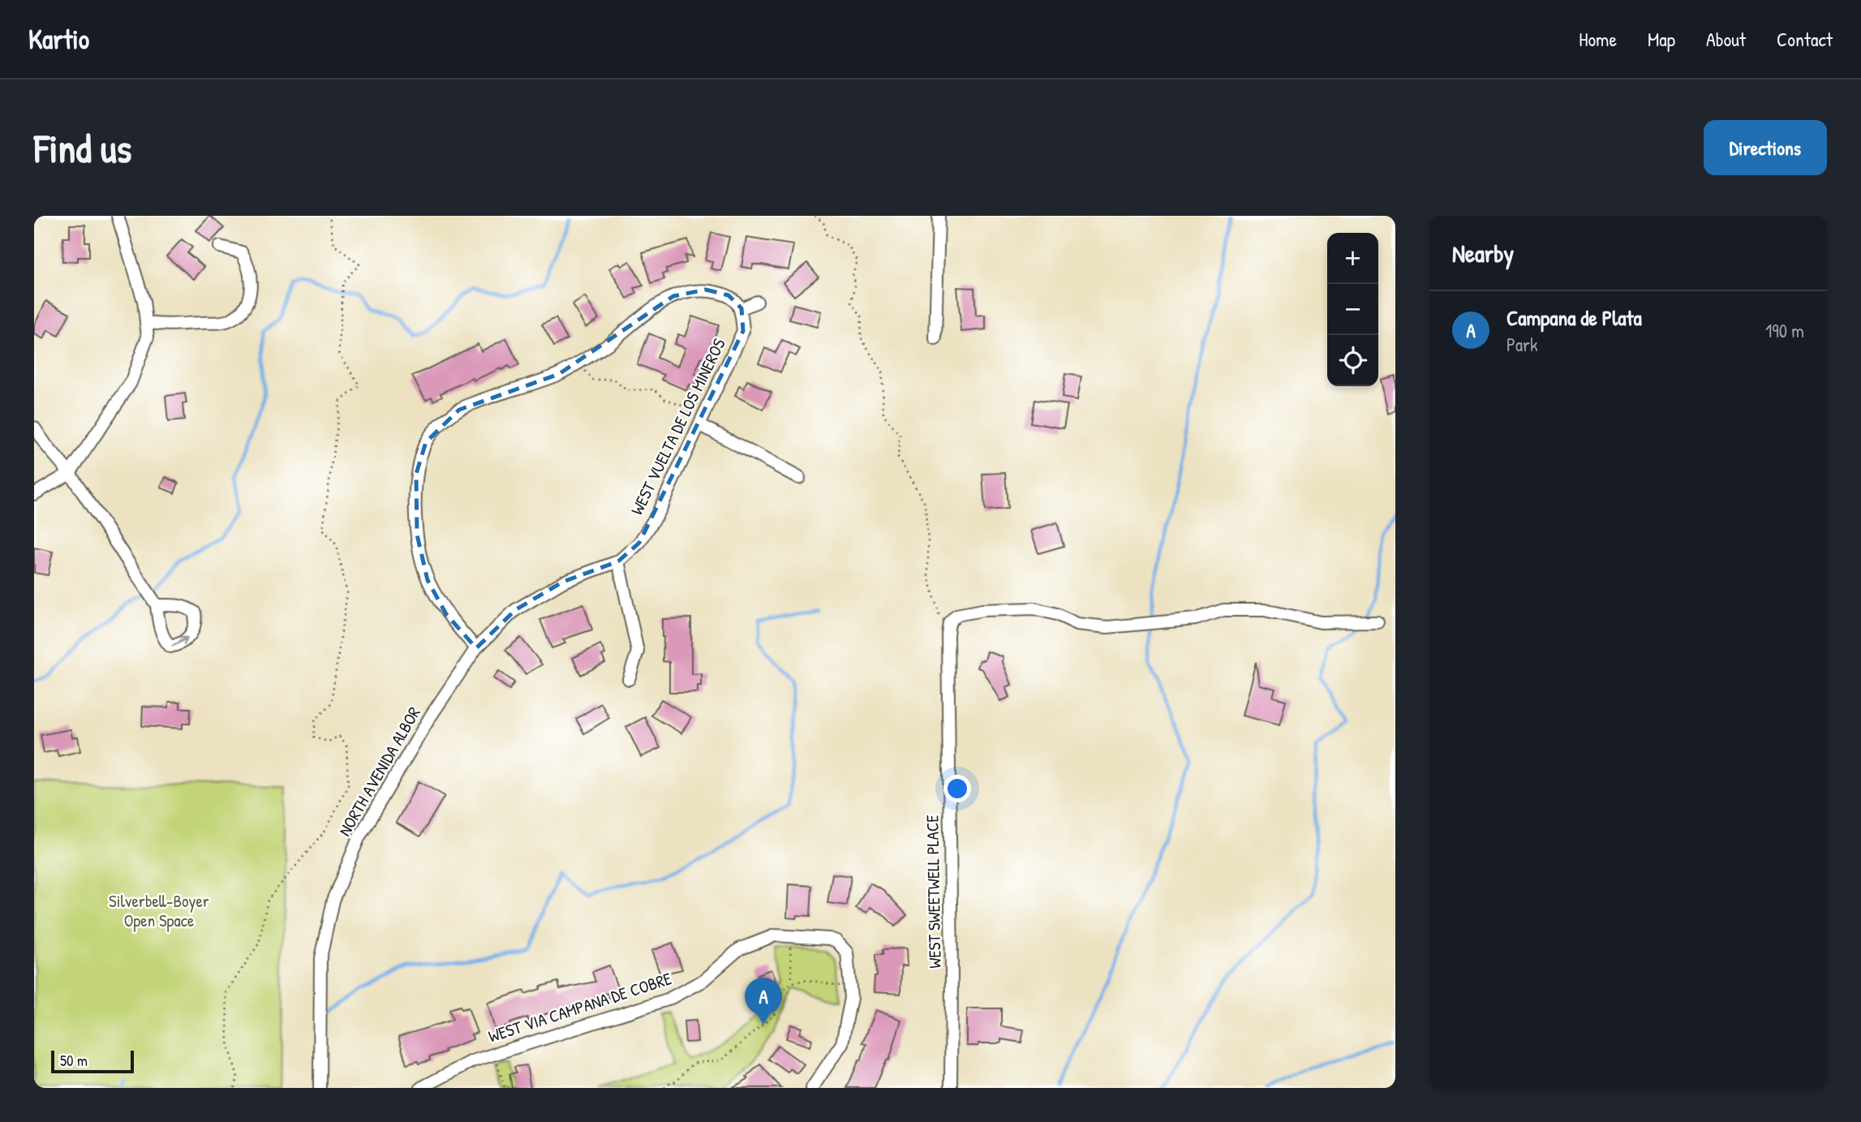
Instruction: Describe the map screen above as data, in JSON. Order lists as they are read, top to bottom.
{
  "streets": {
    "street": [
      "WEST VUELTA DE LOS MINEROS",
      "NORTH AVENIDA ALBOR",
      "WEST SWEETWELL PLACE",
      "WEST VIA CAMPANA DE COBRE"
    ]
  },
  "crossings": [
    ["WEST VUELTA DE LOS MINEROS", "NORTH AVENIDA ALBOR"]
  ],
  "parks": ["Silverbell-Boyer Open Space"],
  "scale_bar": "50 m",
  "page": {
    "header": "Kartio",
    "nav": [
      "Home",
      "Map",
      "About",
      "Contact"
    ],
    "buttons": "Directions",
    "title": "Find us",
    "heading": "Nearby",
    "map_buttons": ["+", "−"],
    "list": [
      {
        "mark": "A",
        "name": "Campana de Plata",
        "note": "Park",
        "value": "190 m"
      }
    ],
    "pins": "A",
    "scale": "50 m"
  }
}
